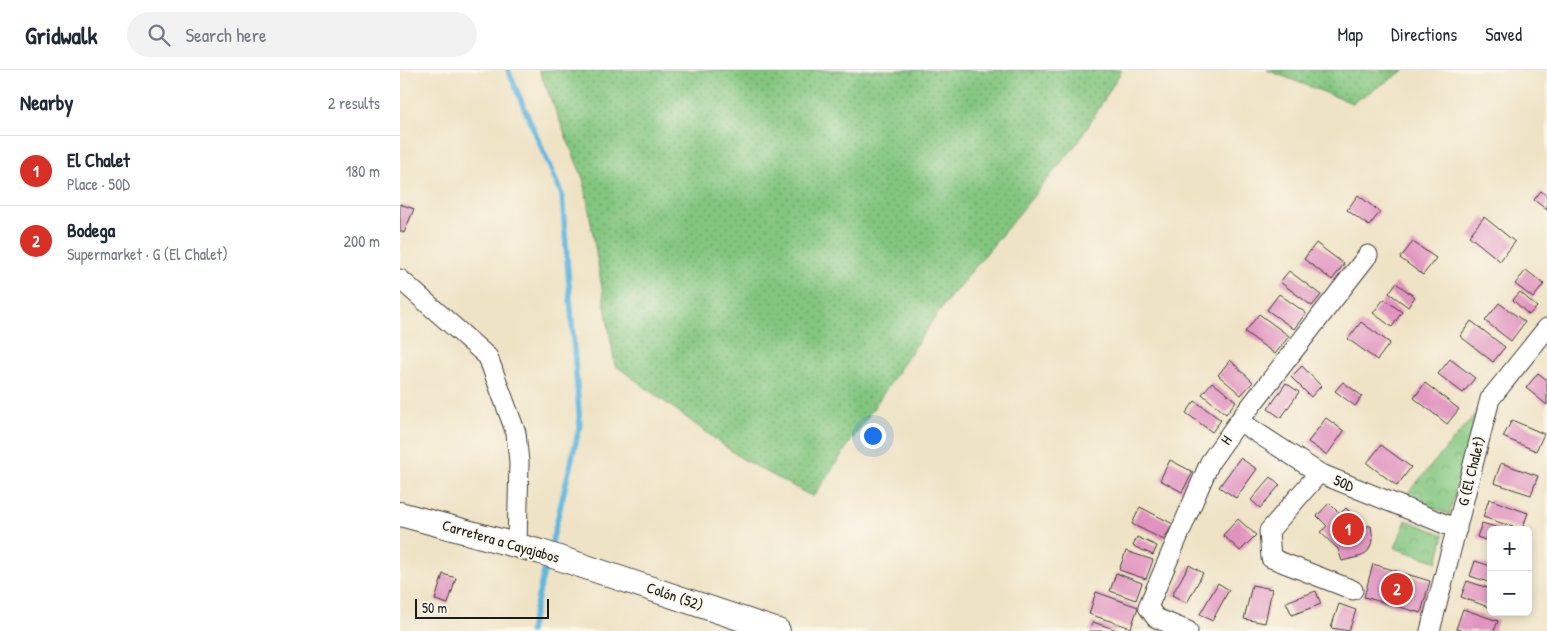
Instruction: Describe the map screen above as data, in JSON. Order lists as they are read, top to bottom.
{
  "streets": {
    "main road": ["Carretera a Cayajabos", "Colón (52)"],
    "street": ["H", "G (El Chalet)", "50D"]
  },
  "crossings": [
    ["H", "50D"],
    ["G (El Chalet)", "50D"],
    ["Carretera a Cayajabos", "Colón (52)"]
  ],
  "scale_bar": "50 m",
  "page": {
    "header": "Gridwalk",
    "search": "Search here",
    "nav": ["Map", "Directions", "Saved"],
    "heading": ["Nearby", "2 results"],
    "list": [
      {
        "mark": "1",
        "name": "El Chalet",
        "note": "Place · 50D",
        "value": "180 m"
      },
      {
        "mark": "2",
        "name": "Bodega",
        "note": "Supermarket · G (El Chalet)",
        "value": "200 m"
      }
    ],
    "pins": ["1", "2"],
    "map_buttons": ["+", "−"],
    "scale": "50 m"
  }
}
